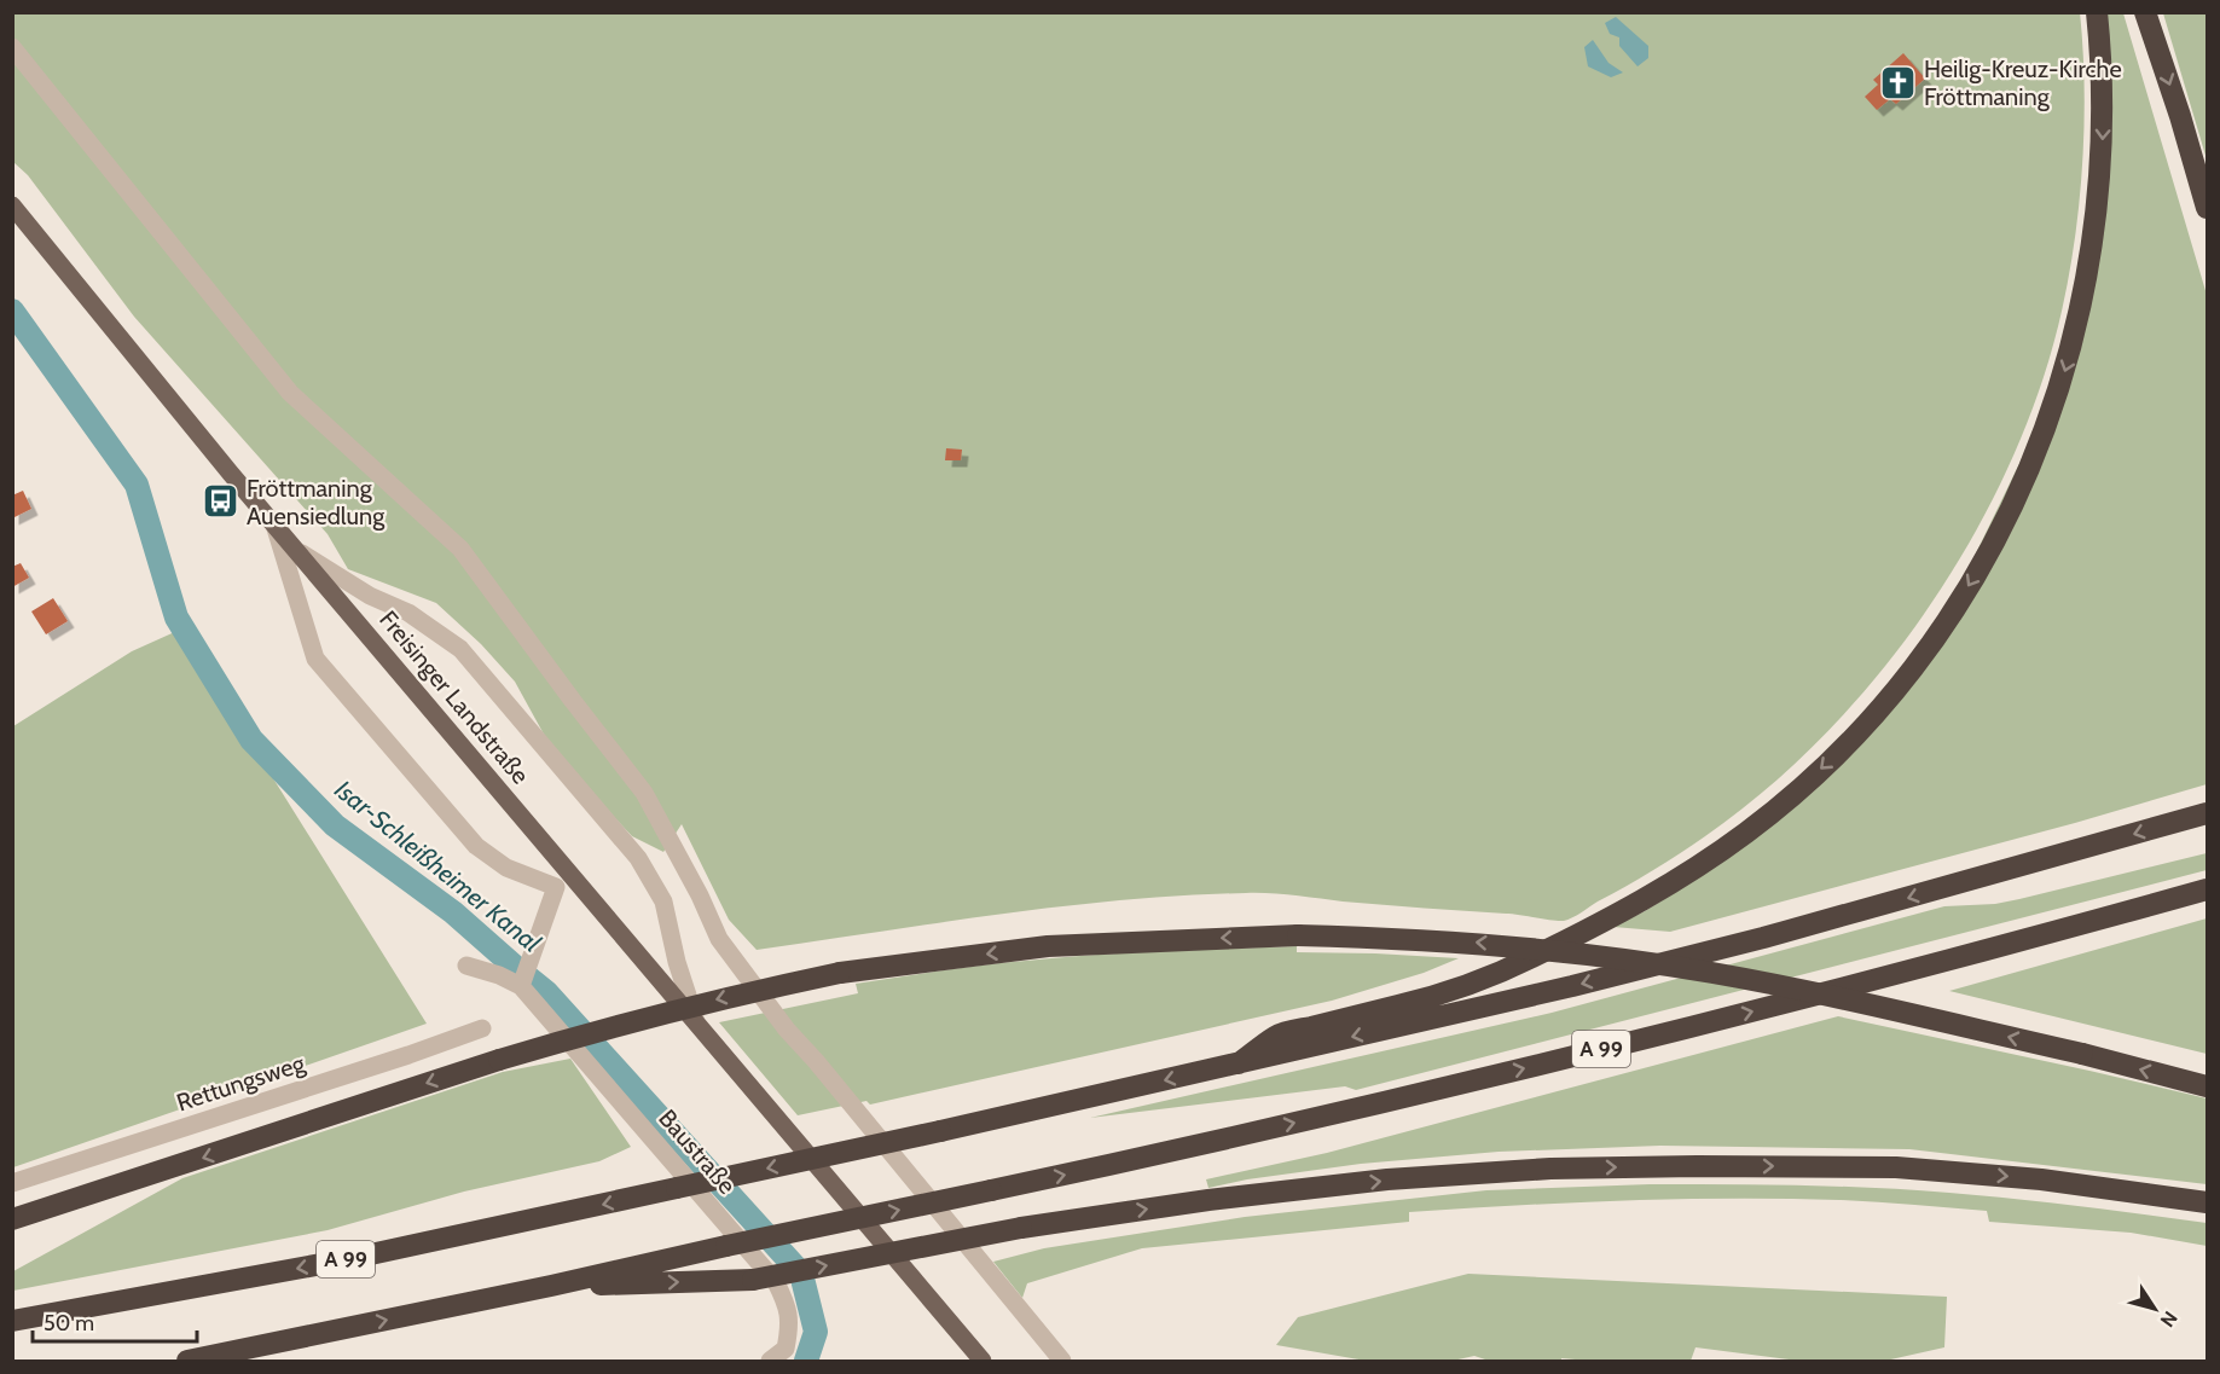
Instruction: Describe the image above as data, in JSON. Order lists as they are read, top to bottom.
{
  "streets": {
    "highway": ["A 99"],
    "main road": ["Freisinger Landstraße"],
    "lane": ["Rettungsweg", "Baustraße"]
  },
  "water": ["Isar-Schleißheimer Kanal"],
  "places": {
    "church": ["Heilig-Kreuz-Kirche Fröttmaning"],
    "bus stop": ["Fröttmaning Auensiedlung"]
  },
  "scale_bar": "50 m",
  "north": "bottom right"
}
